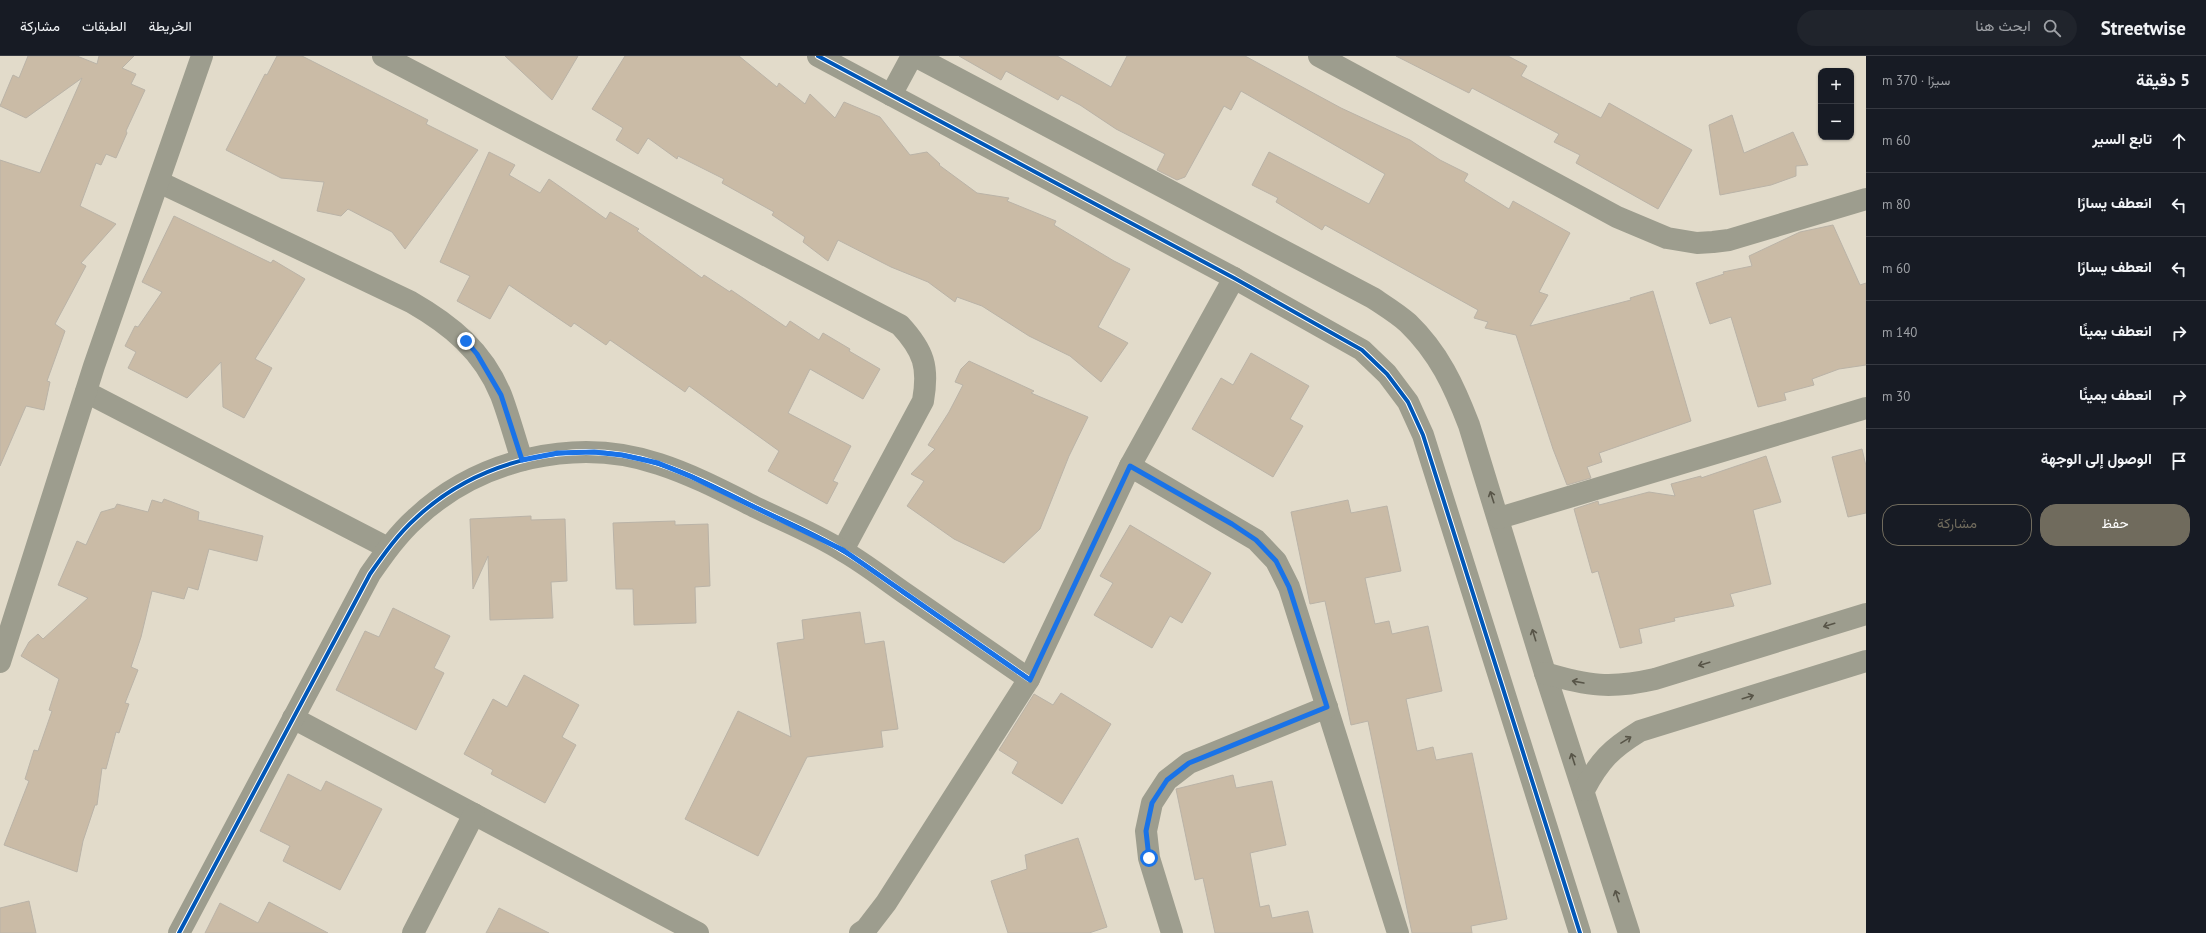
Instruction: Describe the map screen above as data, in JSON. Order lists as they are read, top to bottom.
{
  "page": {
    "header": "Streetwise",
    "search": "ابحث هنا",
    "nav": ["الخريطة", "الطبقات", "مشاركة"],
    "heading": ["5 دقيقة", "سيرًا · 370 m"],
    "map_buttons": ["+", "−"],
    "list": [
      ["تابع السير", "60 m"],
      ["انعطف يسارًا", "80 m"],
      ["انعطف يسارًا", "60 m"],
      ["انعطف يمينًا", "140 m"],
      ["انعطف يمينًا", "30 m"],
      "الوصول إلى الوجهة"
    ],
    "buttons": ["حفظ", "مشاركة"]
  }
}
